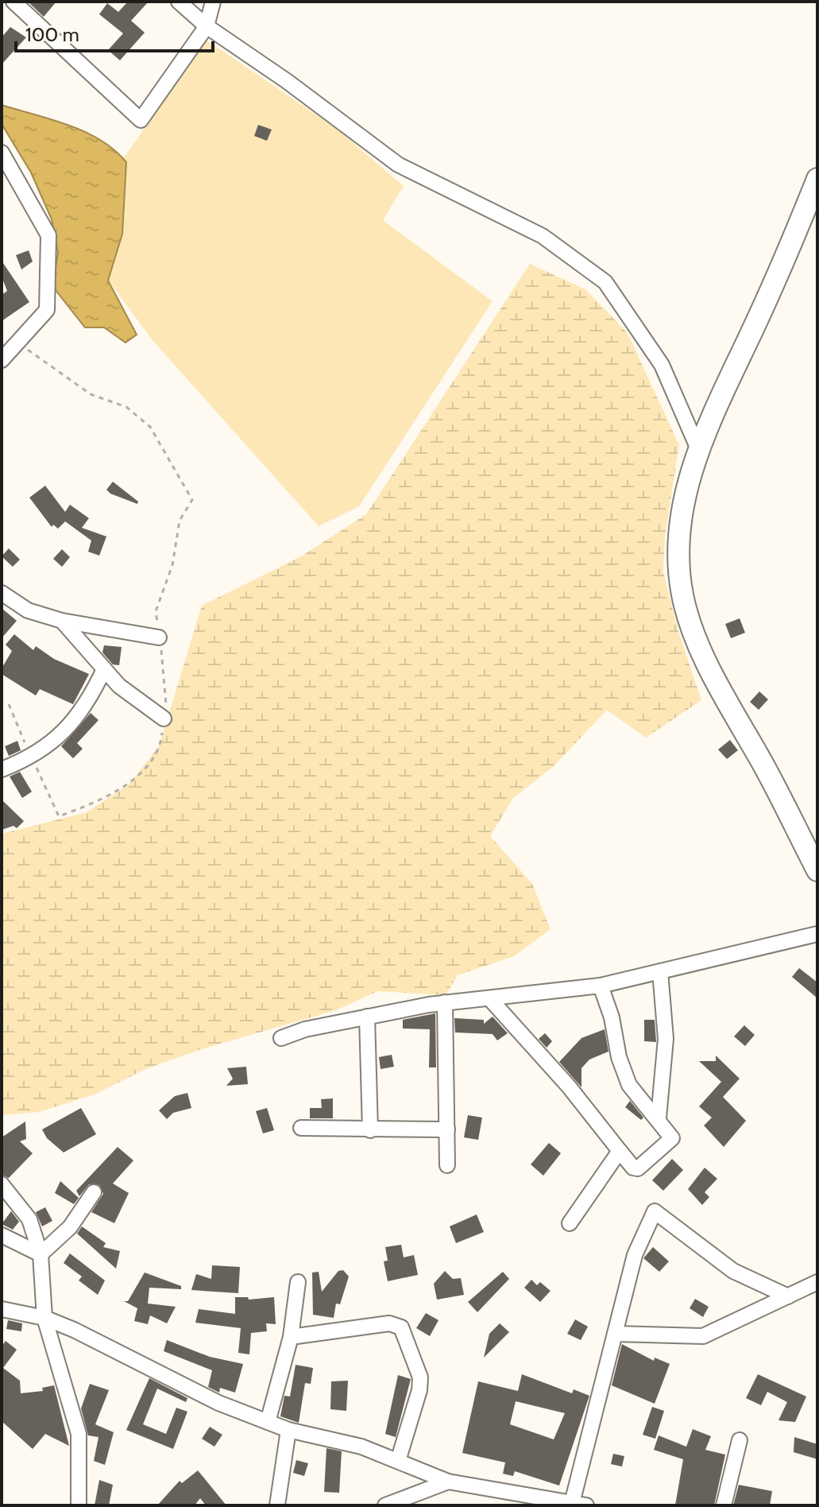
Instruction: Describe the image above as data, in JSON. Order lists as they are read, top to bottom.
{
  "scale_bar": "100 m"
}
